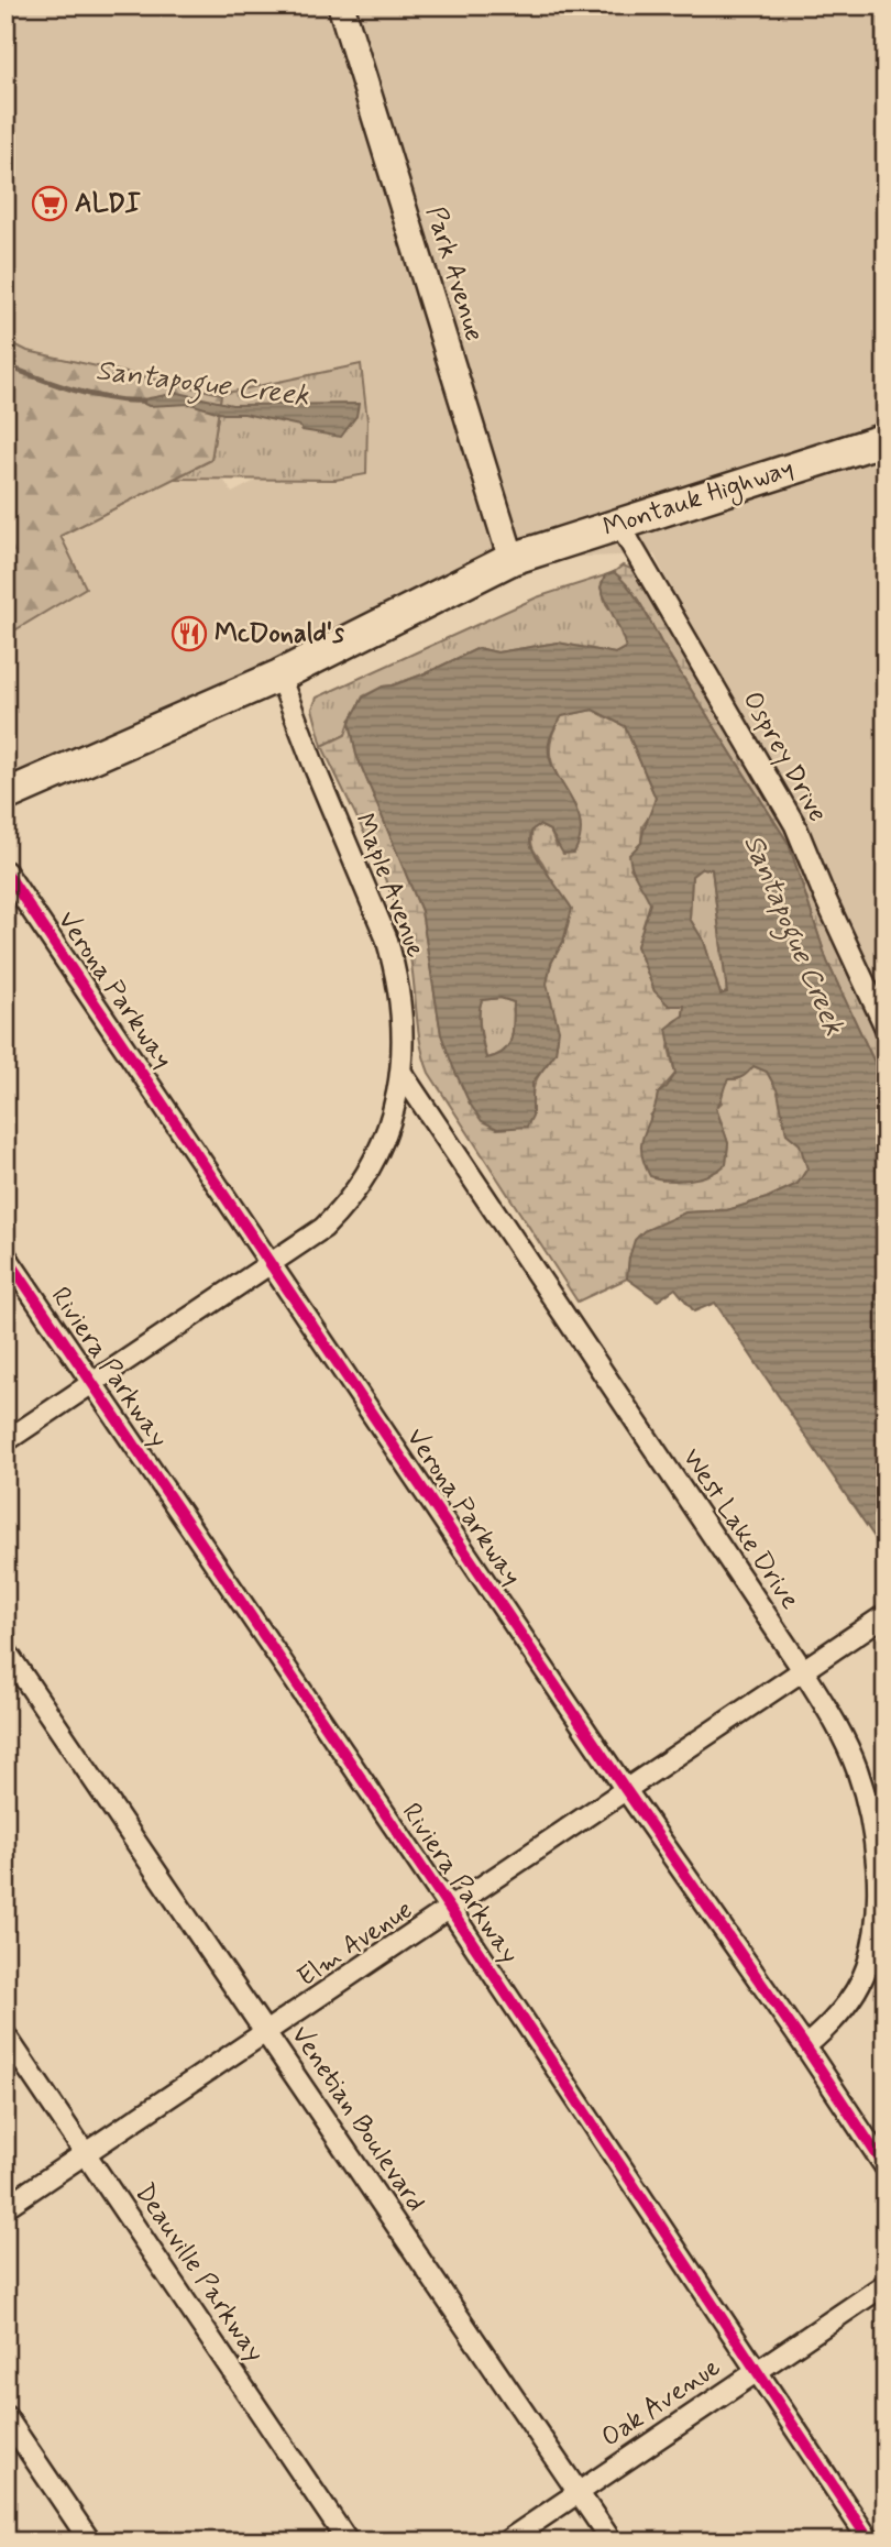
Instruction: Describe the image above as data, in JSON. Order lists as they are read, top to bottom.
{
  "streets": {
    "main road": ["Montauk Highway"],
    "street": [
      "Park Avenue",
      "Osprey Drive",
      "Maple Avenue",
      "Verona Parkway",
      "Riviera Parkway",
      "West Lake Drive",
      "Elm Avenue",
      "Venetian Boulevard",
      "Deauville Parkway",
      "Oak Avenue"
    ]
  },
  "crossings": [
    ["Park Avenue", "Montauk Highway"],
    ["Montauk Highway", "Osprey Drive"],
    ["Montauk Highway", "Maple Avenue"],
    ["Maple Avenue", "Verona Parkway"],
    ["Maple Avenue", "Riviera Parkway"],
    ["Maple Avenue", "West Lake Drive"],
    ["Verona Parkway", "West Lake Drive"],
    ["Verona Parkway", "Elm Avenue"],
    ["Riviera Parkway", "Elm Avenue"],
    ["Riviera Parkway", "Oak Avenue"],
    ["West Lake Drive", "Elm Avenue"],
    ["Elm Avenue", "Venetian Boulevard"],
    ["Elm Avenue", "Deauville Parkway"],
    ["Venetian Boulevard", "Oak Avenue"]
  ],
  "water": ["Santapogue Creek"],
  "places": {
    "supermarket": ["ALDI"],
    "restaurant": ["McDonald's"]
  }
}
